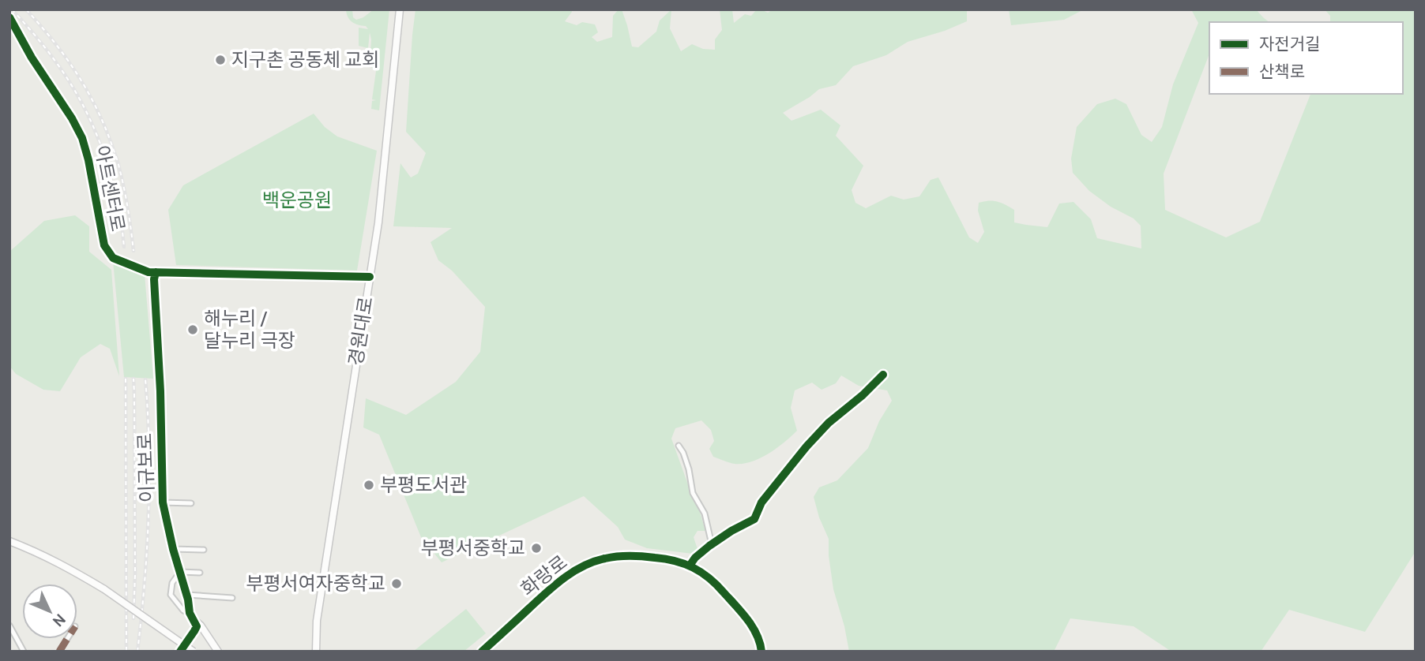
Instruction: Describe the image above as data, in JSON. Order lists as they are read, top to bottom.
{
  "streets": {
    "main road": ["아트센터로", "경원대로"],
    "street": ["이규보로", "화랑로"]
  },
  "crossings": [
    ["아트센터로", "경원대로"],
    ["아트센터로", "이규보로"]
  ],
  "parks": ["백운공원"],
  "places": [
    "지구촌 공동체 교회",
    "해누리 / 달누리 극장",
    "부평도서관",
    "부평서중학교",
    "부평서여자중학교"
  ],
  "legend": ["자전거길", "산책로"],
  "north": "bottom right"
}
